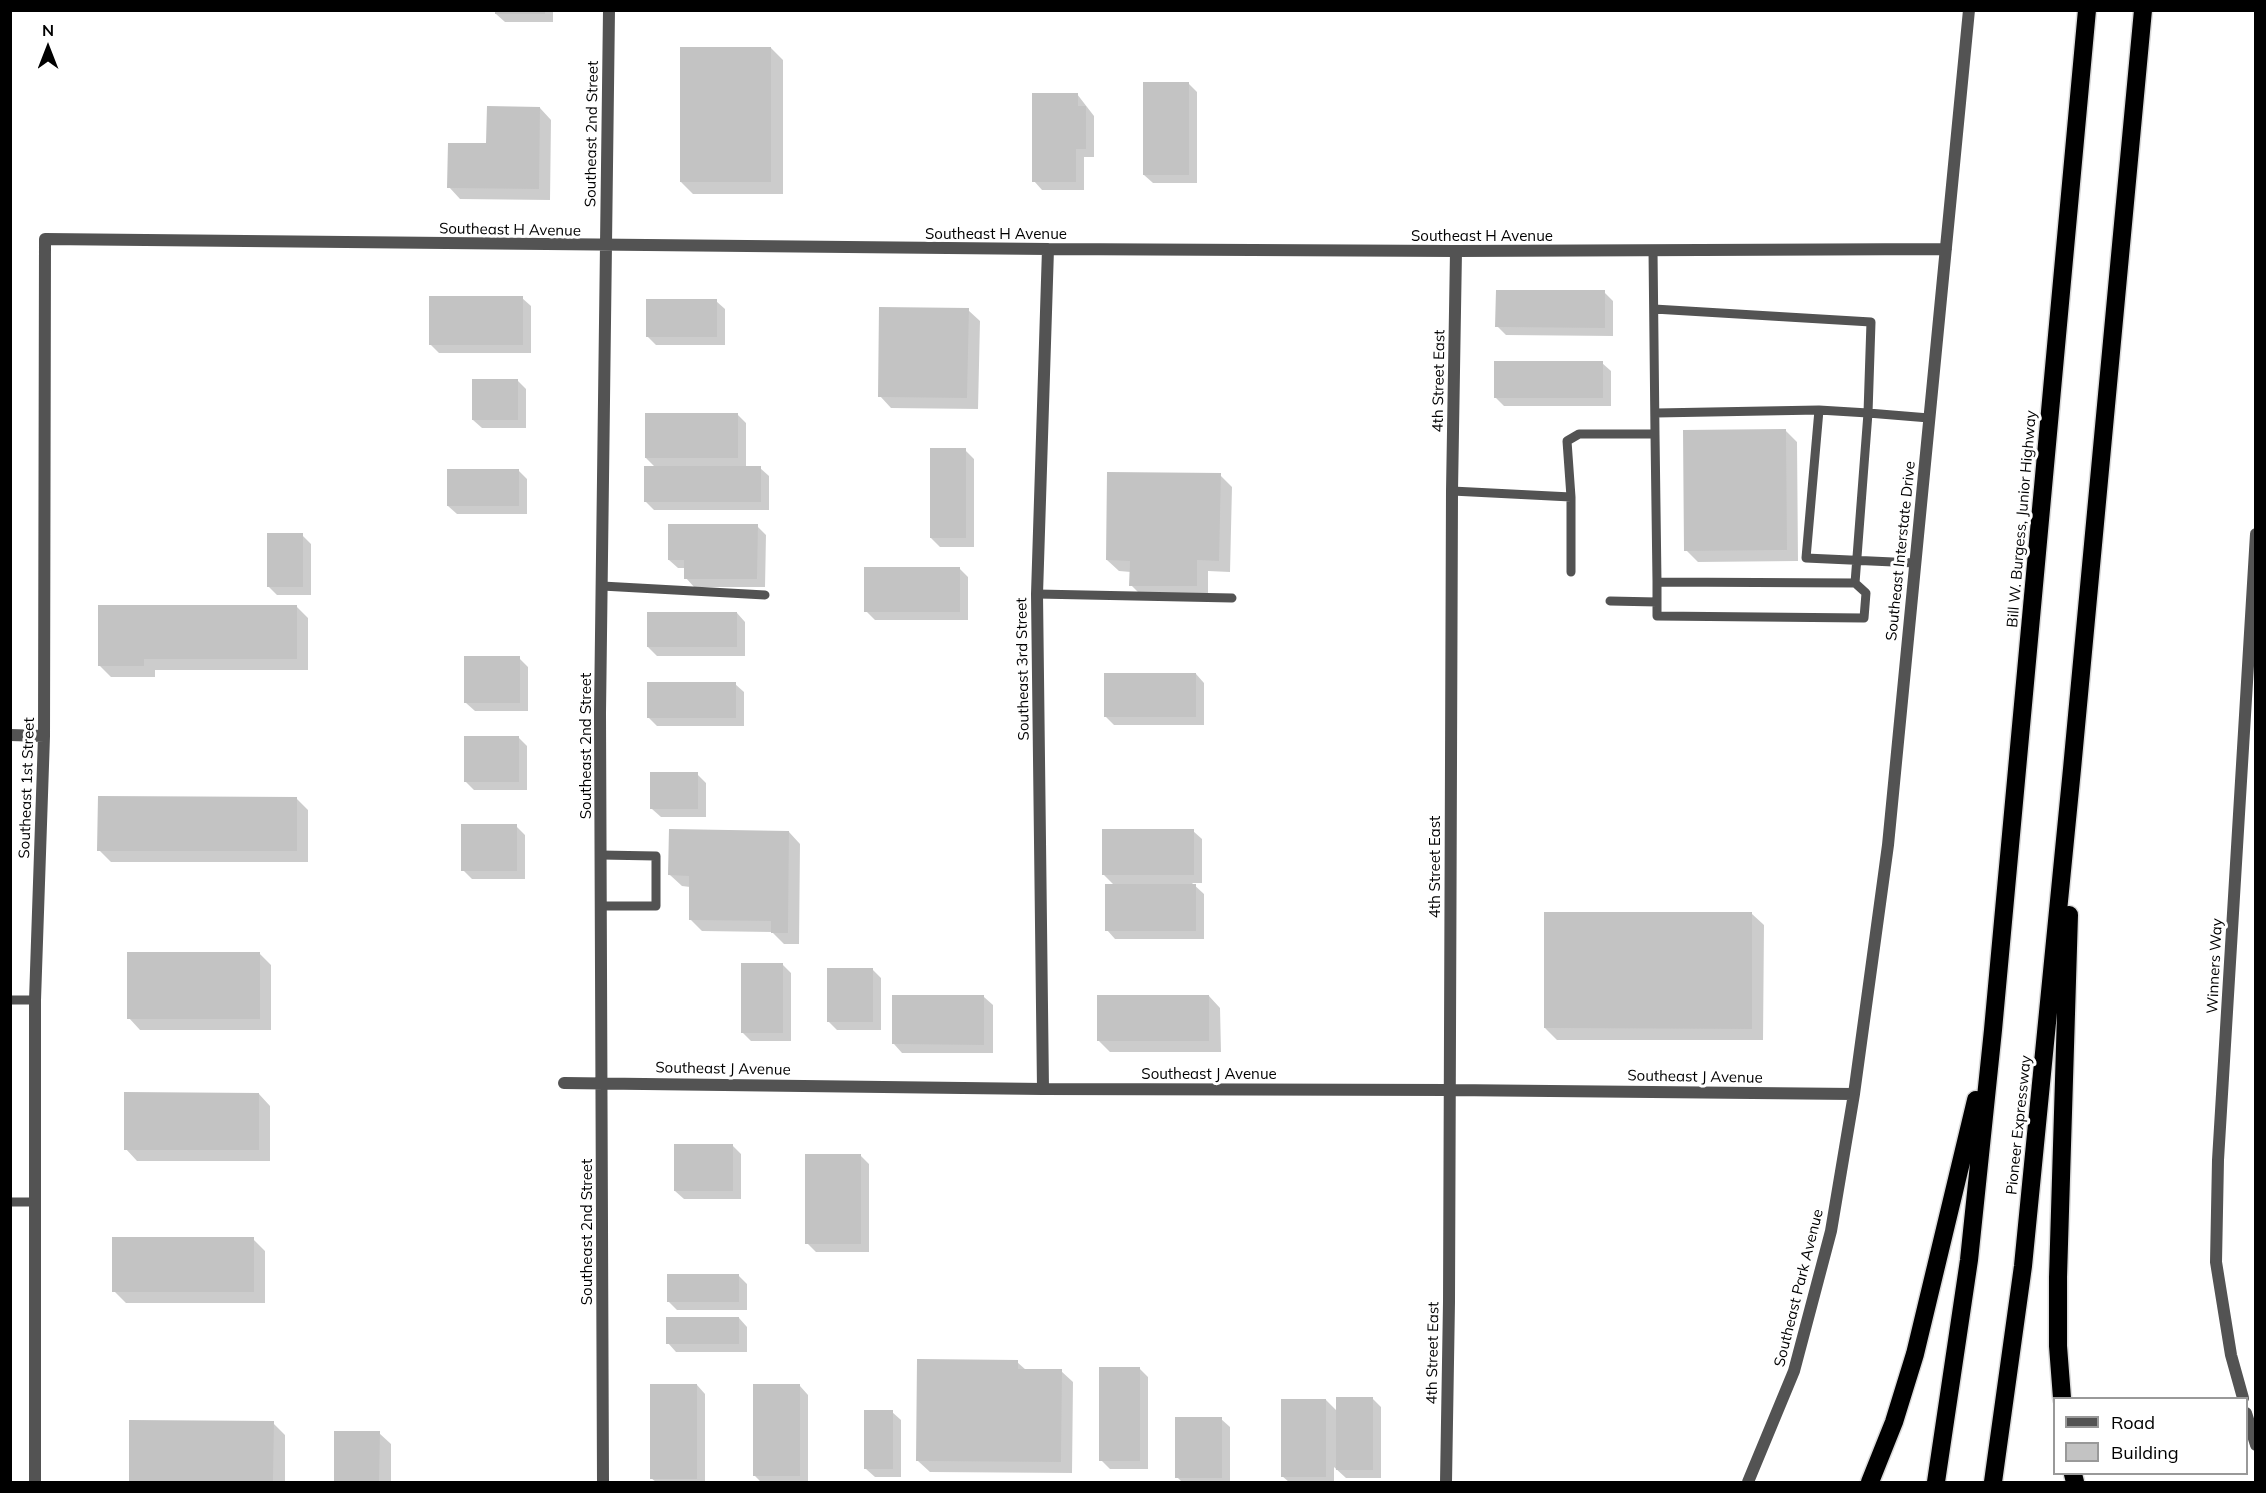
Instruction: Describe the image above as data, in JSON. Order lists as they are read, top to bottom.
{
  "streets": {
    "highway": ["Bill W. Burgess, Junior Highway", "Pioneer Expressway"],
    "street": [
      "Southeast 2nd Street",
      "Southeast H Avenue",
      "4th Street East",
      "Southeast Interstate Drive",
      "Southeast 3rd Street",
      "Southeast 1st Street",
      "Winners Way",
      "Southeast J Avenue",
      "Southeast Park Avenue"
    ]
  },
  "crossings": [
    ["Southeast 2nd Street", "Southeast H Avenue"],
    ["Southeast 2nd Street", "Southeast J Avenue"],
    ["Southeast H Avenue", "4th Street East"],
    ["Southeast H Avenue", "Southeast Interstate Drive"],
    ["Southeast H Avenue", "Southeast 3rd Street"],
    ["Southeast H Avenue", "Southeast 1st Street"],
    ["4th Street East", "Southeast J Avenue"],
    ["Southeast Interstate Drive", "Southeast J Avenue"],
    ["Southeast Interstate Drive", "Southeast Park Avenue"],
    ["Southeast 3rd Street", "Southeast J Avenue"],
    ["Southeast J Avenue", "Southeast Park Avenue"]
  ],
  "legend": ["Road", "Building"],
  "north": "top"
}
